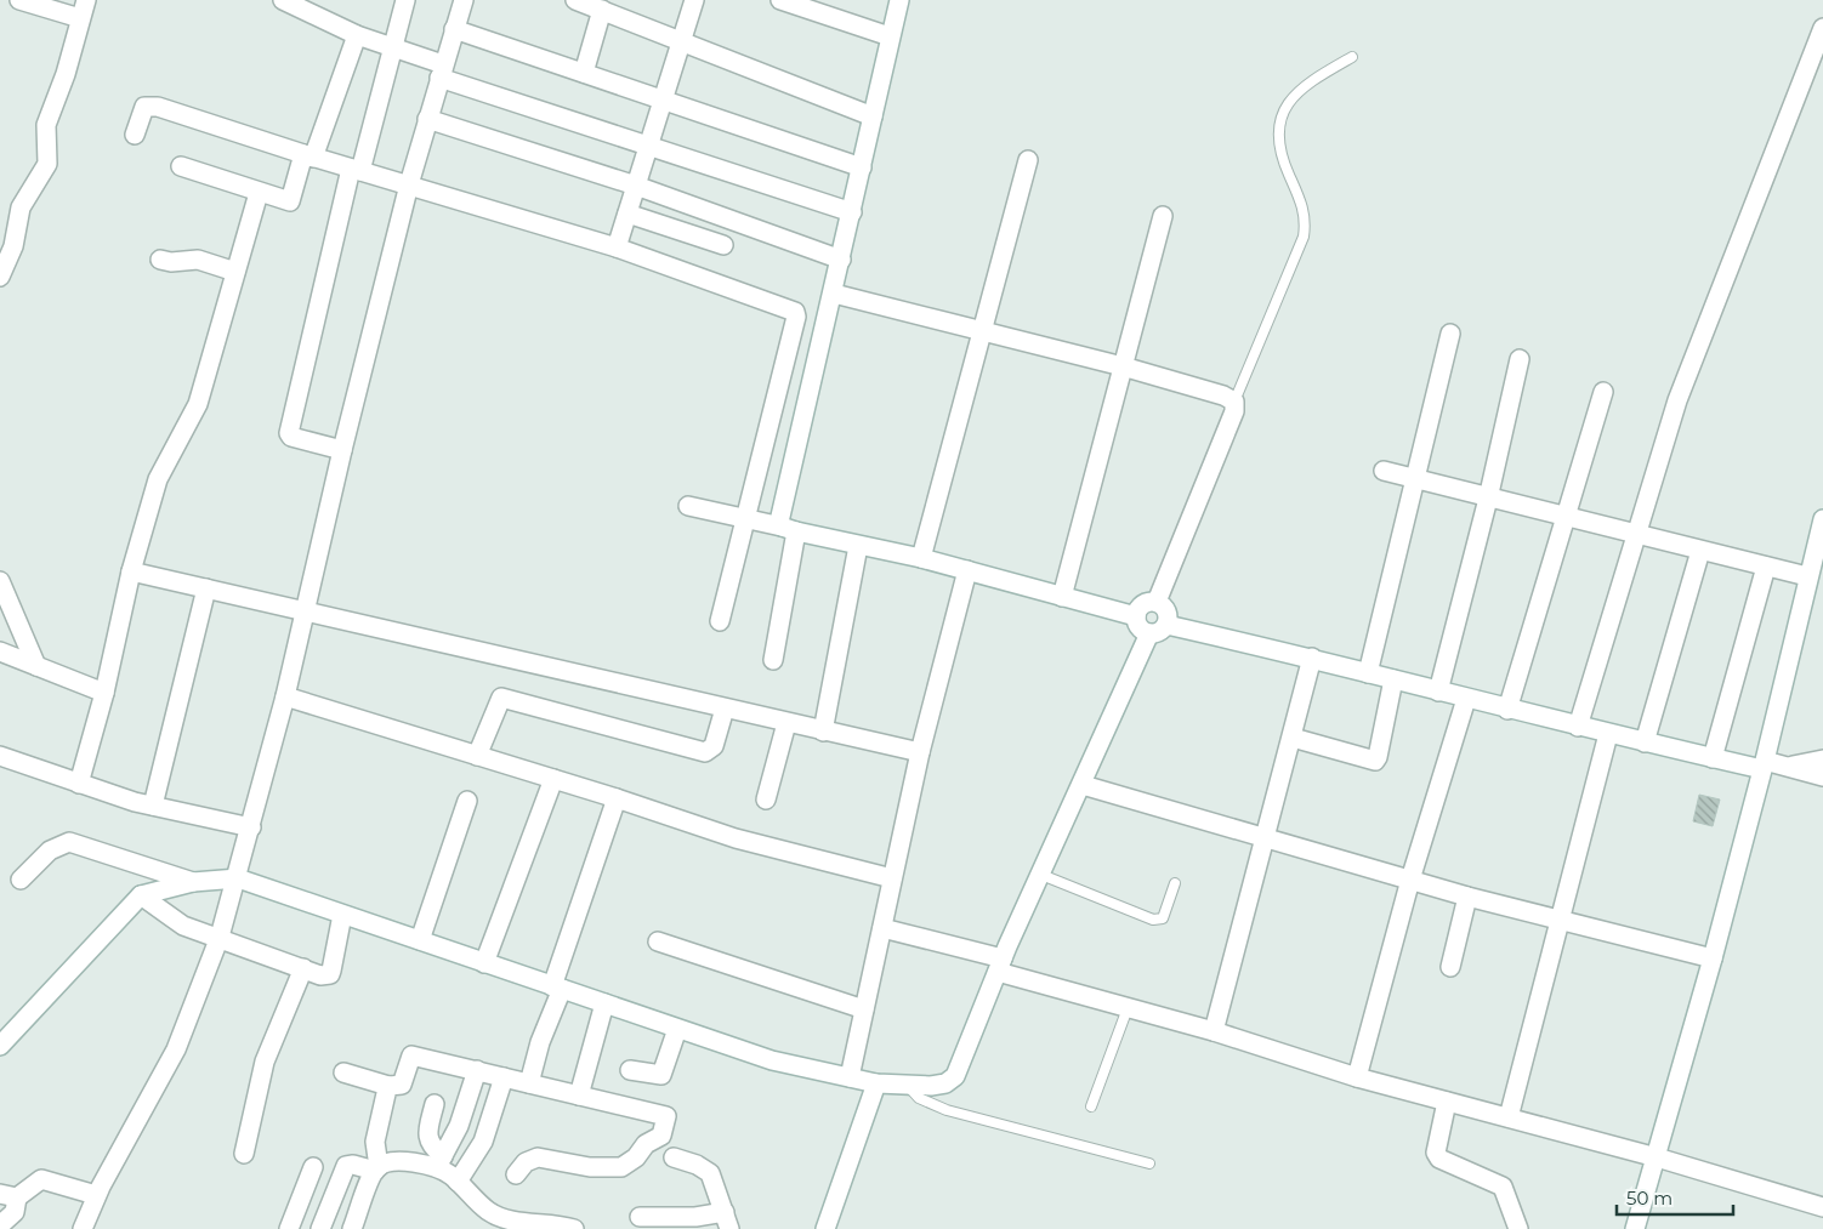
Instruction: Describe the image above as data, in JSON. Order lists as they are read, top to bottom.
{
  "scale_bar": "50 m"
}
